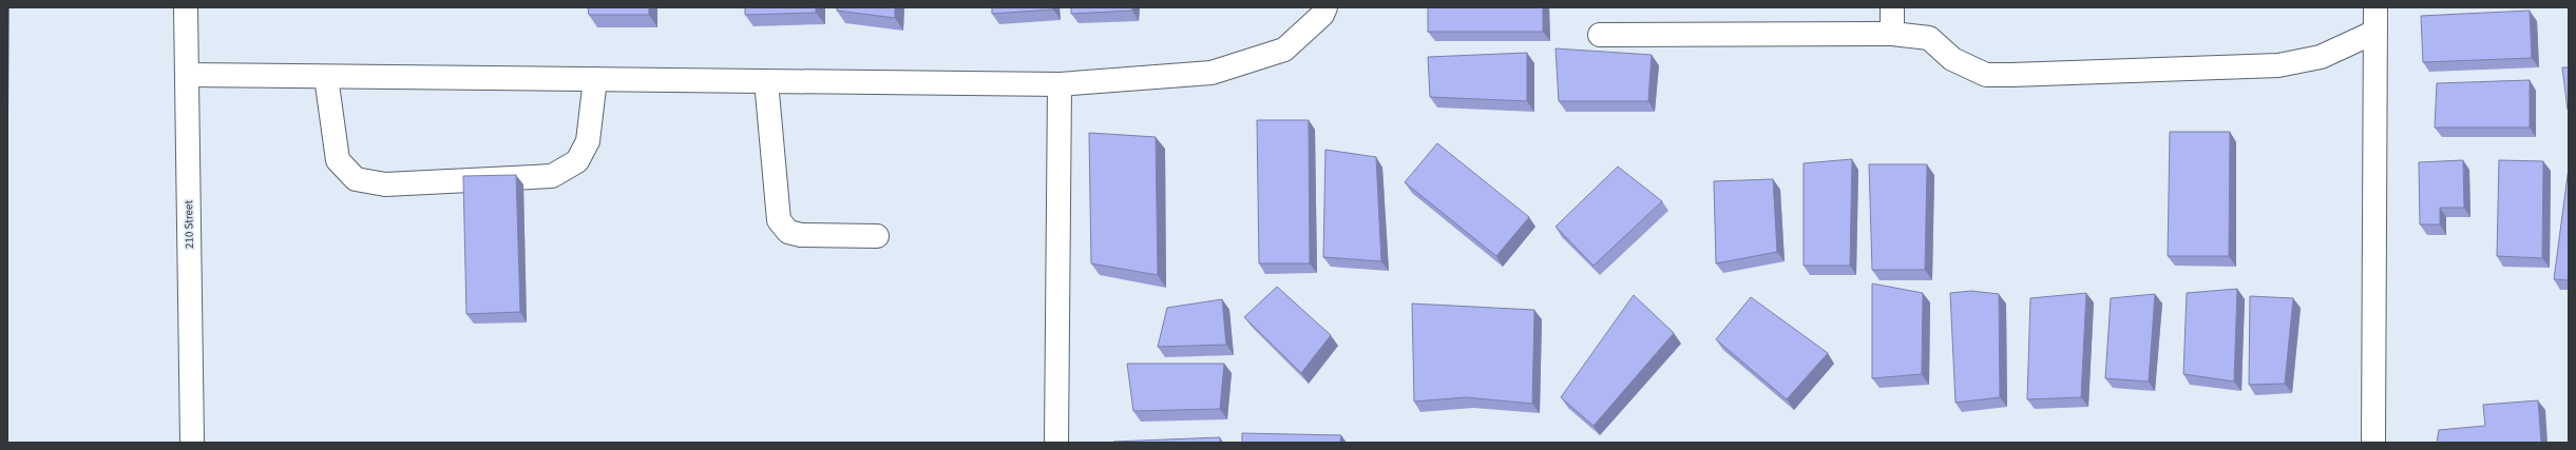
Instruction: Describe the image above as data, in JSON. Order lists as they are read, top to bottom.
{
  "streets": {
    "street": ["210 Street"]
  }
}
